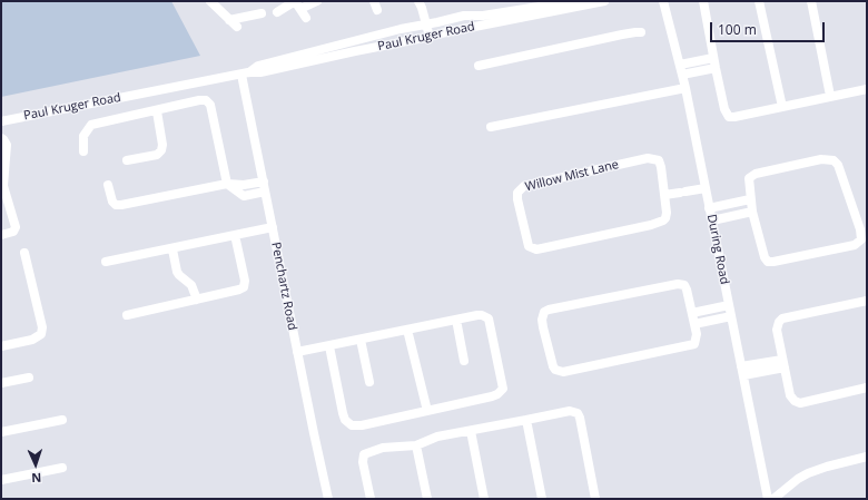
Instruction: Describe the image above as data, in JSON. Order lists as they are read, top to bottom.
{
  "streets": {
    "street": [
      "Paul Kruger Road",
      "Willow Mist Lane",
      "During Road",
      "Penchartz Road"
    ]
  },
  "crossings": [
    ["Paul Kruger Road", "Penchartz Road"]
  ],
  "scale_bar": "100 m",
  "north": "bottom"
}
